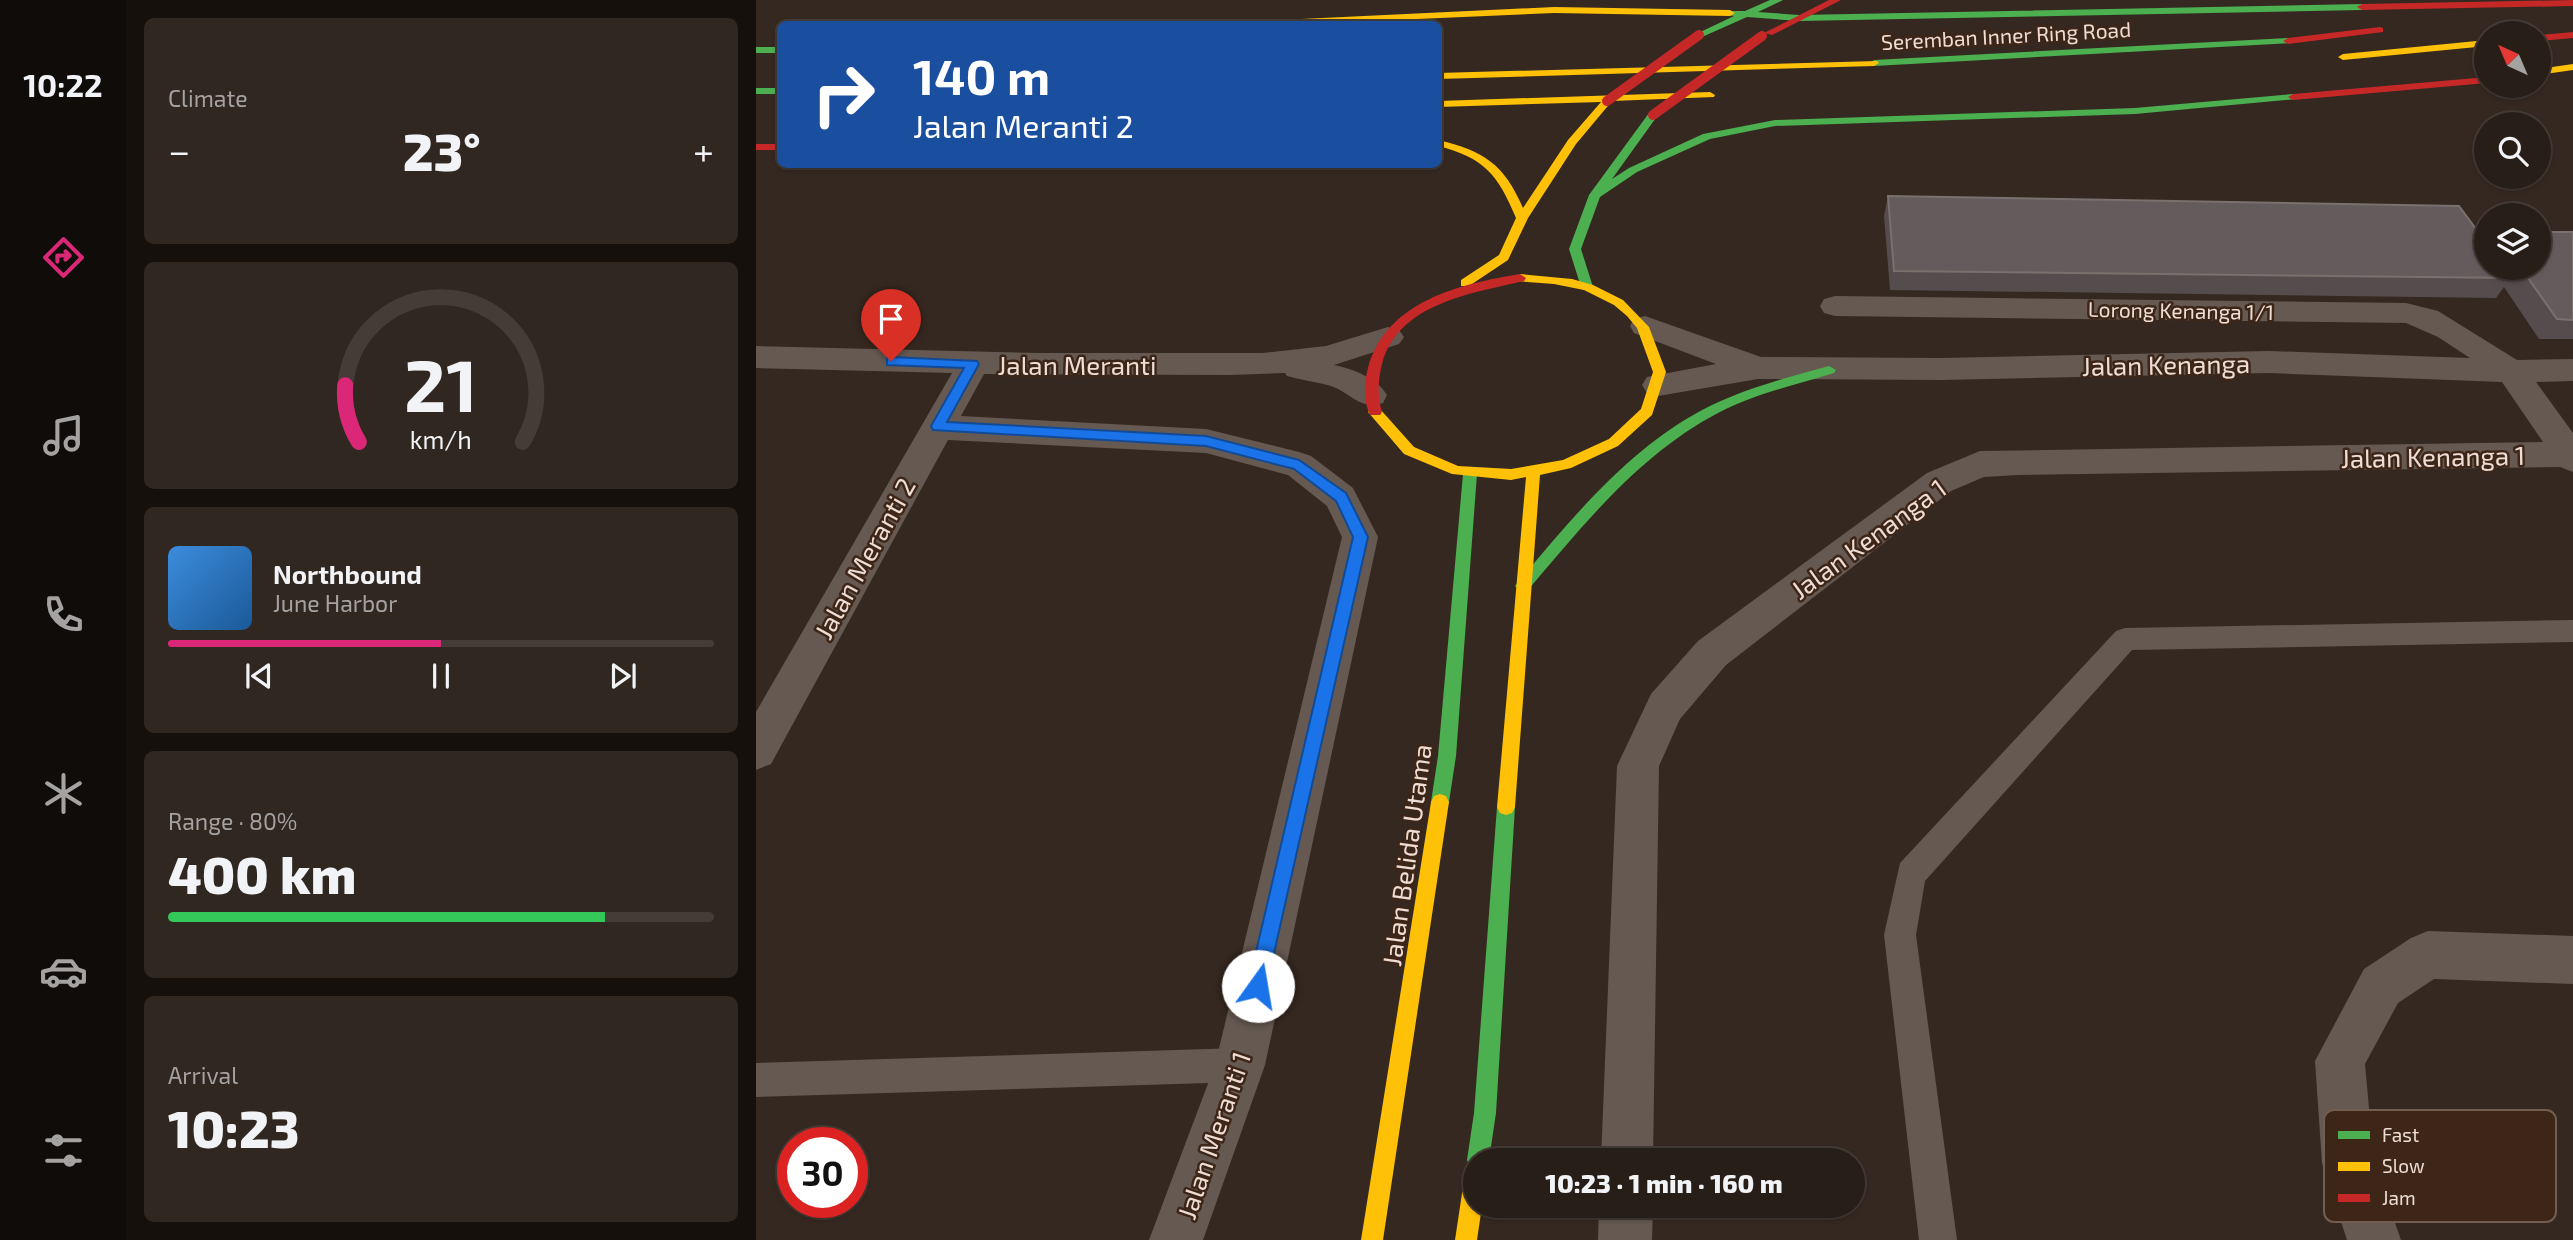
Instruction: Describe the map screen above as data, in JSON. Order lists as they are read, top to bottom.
{
  "streets": {
    "main road": ["Seremban Inner Ring Road", "Jalan Belida Utama"],
    "street": [
      "Lorong Kenanga 1/1",
      "Jalan Meranti",
      "Jalan Kenanga",
      "Jalan Kenanga 1",
      "Jalan Meranti 2",
      "Jalan Meranti 1"
    ]
  },
  "crossings": [
    ["Lorong Kenanga 1/1", "Jalan Kenanga"],
    ["Lorong Kenanga 1/1", "Jalan Kenanga 1"],
    ["Jalan Meranti", "Jalan Kenanga"],
    ["Jalan Meranti", "Jalan Meranti 2"],
    ["Jalan Meranti", "Jalan Belida Utama"],
    ["Jalan Kenanga", "Jalan Kenanga 1"],
    ["Jalan Kenanga", "Jalan Belida Utama"],
    ["Jalan Meranti 2", "Jalan Meranti 1"]
  ],
  "legend": ["Fast", "Slow", "Jam"],
  "north": "top left",
  "page": {
    "tabs": "10:22",
    "tile": [
      "Climate",
      ["Range · 80%", "400 km"],
      ["Arrival", "10:23"]
    ],
    "turn": ["140 m", "Jalan Meranti 2"],
    "heat": ["−", "23°", "+"],
    "song": ["Northbound", "June Harbor"],
    "limit": "30",
    "trip": "10:23 · 1 min · 160 m",
    "gauge": ["21", "km/h"]
  }
}
